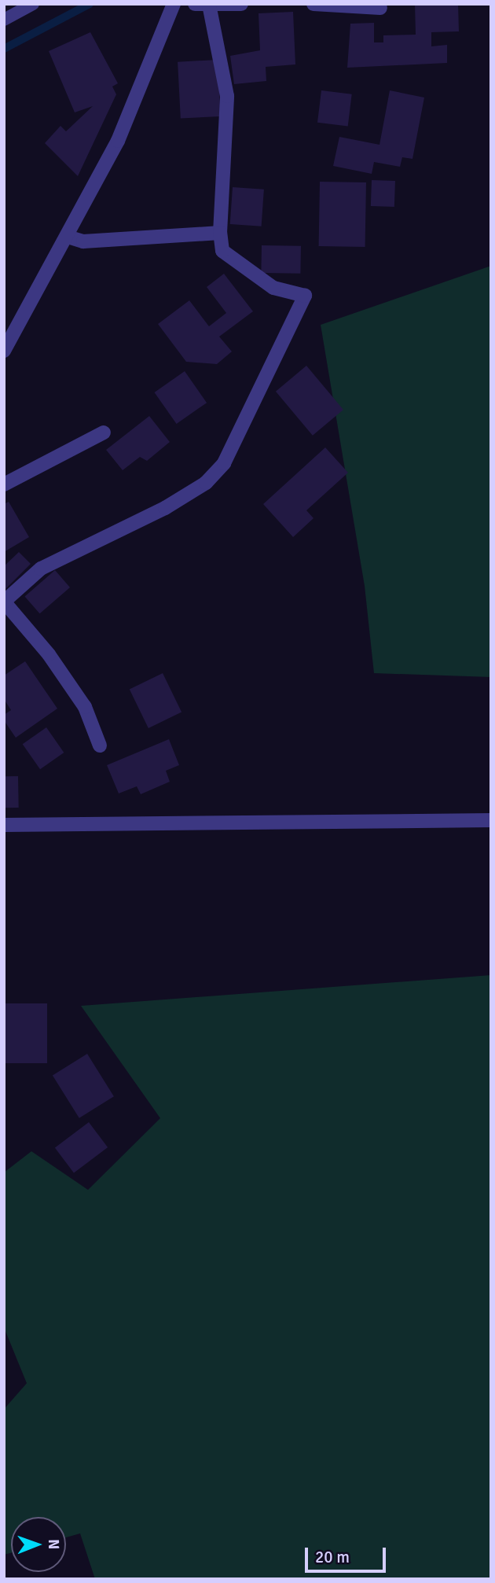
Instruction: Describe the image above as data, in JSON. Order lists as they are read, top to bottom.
{
  "scale_bar": "20 m",
  "north": "right"
}
